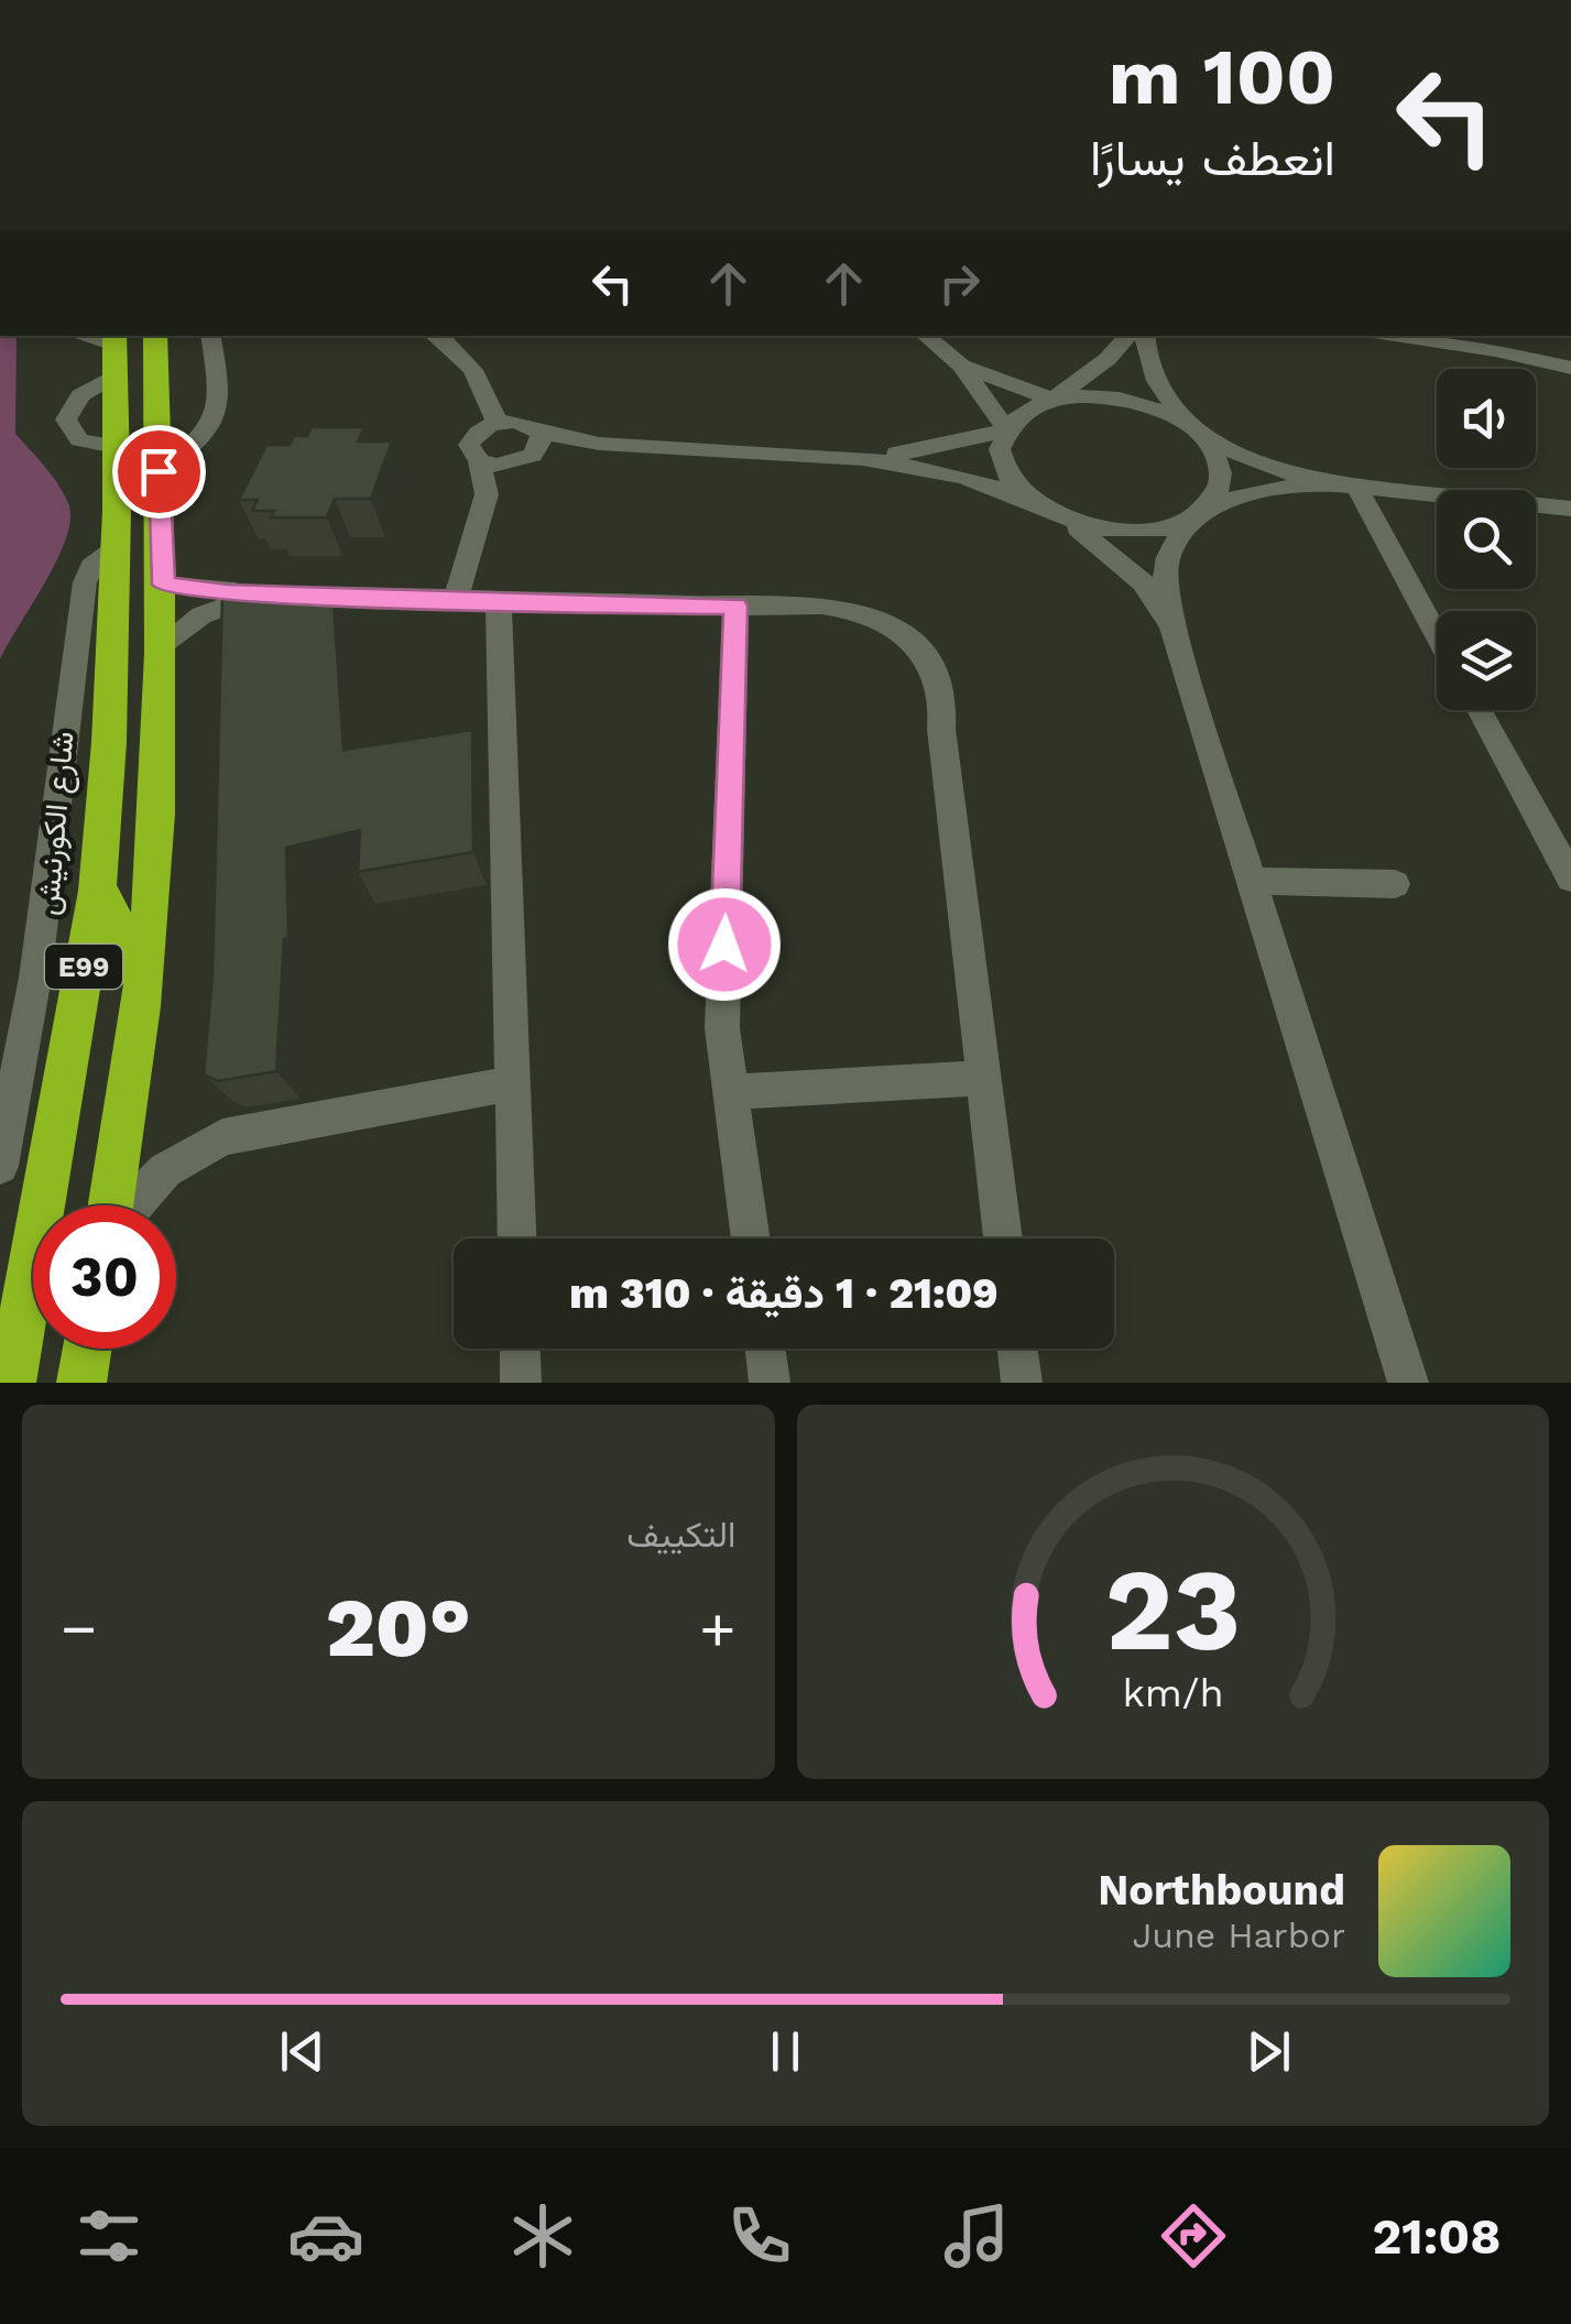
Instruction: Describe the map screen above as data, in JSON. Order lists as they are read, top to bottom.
{
  "streets": {
    "highway": ["شارع الكورنيش", "E99"]
  },
  "page": {
    "turn": ["100 m", "انعطف يسارًا"],
    "limit": "30",
    "trip": "21:09 · 1 دقيقة · 310 m",
    "tile": "التكييف",
    "heat": ["−", "20°", "+"],
    "song": ["Northbound", "June Harbor"],
    "tabs": "21:08",
    "gauge": ["23", "km/h"]
  }
}
